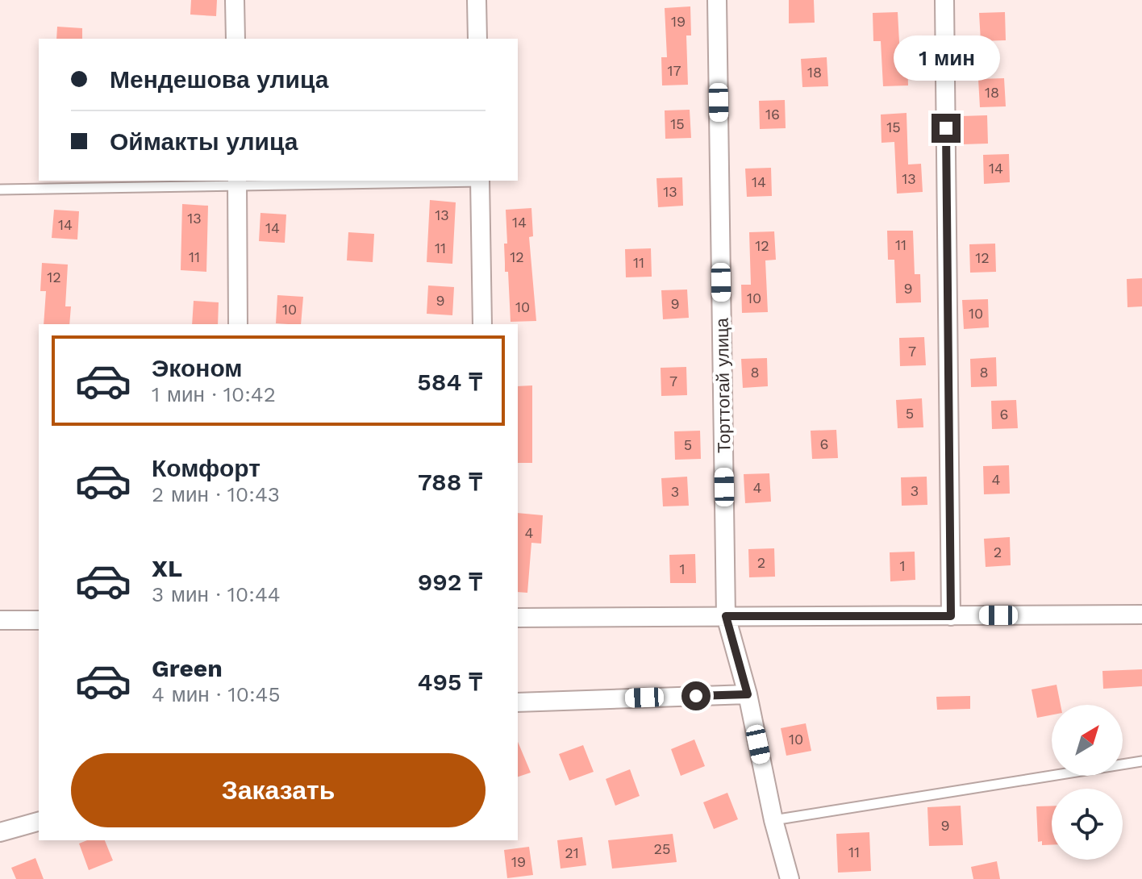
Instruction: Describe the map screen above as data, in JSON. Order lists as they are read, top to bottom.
{
  "streets": {
    "street": ["Торттогай улица"]
  },
  "house_numbers": [
    "19",
    "17",
    "18",
    "18",
    "16",
    "15",
    "15",
    "14",
    "13",
    "14",
    "13",
    "13",
    "13",
    "14",
    "14",
    "14",
    "11",
    "12",
    "11",
    "11",
    "12",
    "12",
    "11",
    "12",
    "9",
    "10",
    "9",
    "9",
    "10",
    "10",
    "10",
    "7",
    "8",
    "8",
    "7",
    "5",
    "6",
    "6",
    "5",
    "4",
    "4",
    "3",
    "3",
    "4",
    "2",
    "2",
    "1",
    "1",
    "10",
    "9",
    "25",
    "11",
    "21",
    "19"
  ],
  "north": "top right",
  "page": {
    "bubble": "1 мин",
    "banner": ["Мендешова улица", "Оймакты улица"],
    "list": [
      {
        "name": "Эконом",
        "note": "1 мин · 10:42",
        "value": "584 ₸"
      },
      {
        "name": "Комфорт",
        "note": "2 мин · 10:43",
        "value": "788 ₸"
      },
      {
        "name": "XL",
        "note": "3 мин · 10:44",
        "value": "992 ₸"
      },
      {
        "name": "Green",
        "note": "4 мин · 10:45",
        "value": "495 ₸"
      }
    ],
    "buttons": "Заказать"
  }
}
